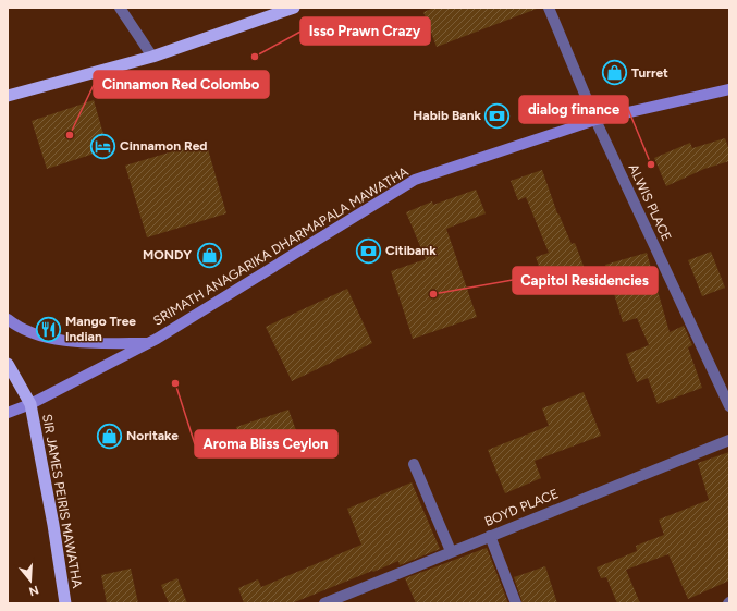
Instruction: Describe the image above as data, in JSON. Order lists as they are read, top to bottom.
{
  "streets": {
    "highway": ["SIR JAMES PEIRIS MAWATHA"],
    "main road": ["SRIMATH ANAGARIKA DHARMAPALA MAWATHA"],
    "street": ["ALWIS PLACE", "BOYD PLACE"]
  },
  "crossings": [
    ["ALWIS PLACE", "SRIMATH ANAGARIKA DHARMAPALA MAWATHA"],
    ["SRIMATH ANAGARIKA DHARMAPALA MAWATHA", "SIR JAMES PEIRIS MAWATHA"]
  ],
  "places": {
    "other": [
      "Isso Prawn Crazy",
      "Cinnamon Red Colombo",
      "dialog finance",
      "Capitol Residencies",
      "Aroma Bliss Ceylon"
    ],
    "shop": ["Turret", "MONDY", "Noritake"],
    "bank": ["Habib Bank", "Citibank"],
    "hotel": ["Cinnamon Red"],
    "restaurant": ["Mango Tree Indian"]
  },
  "north": "bottom"
}
